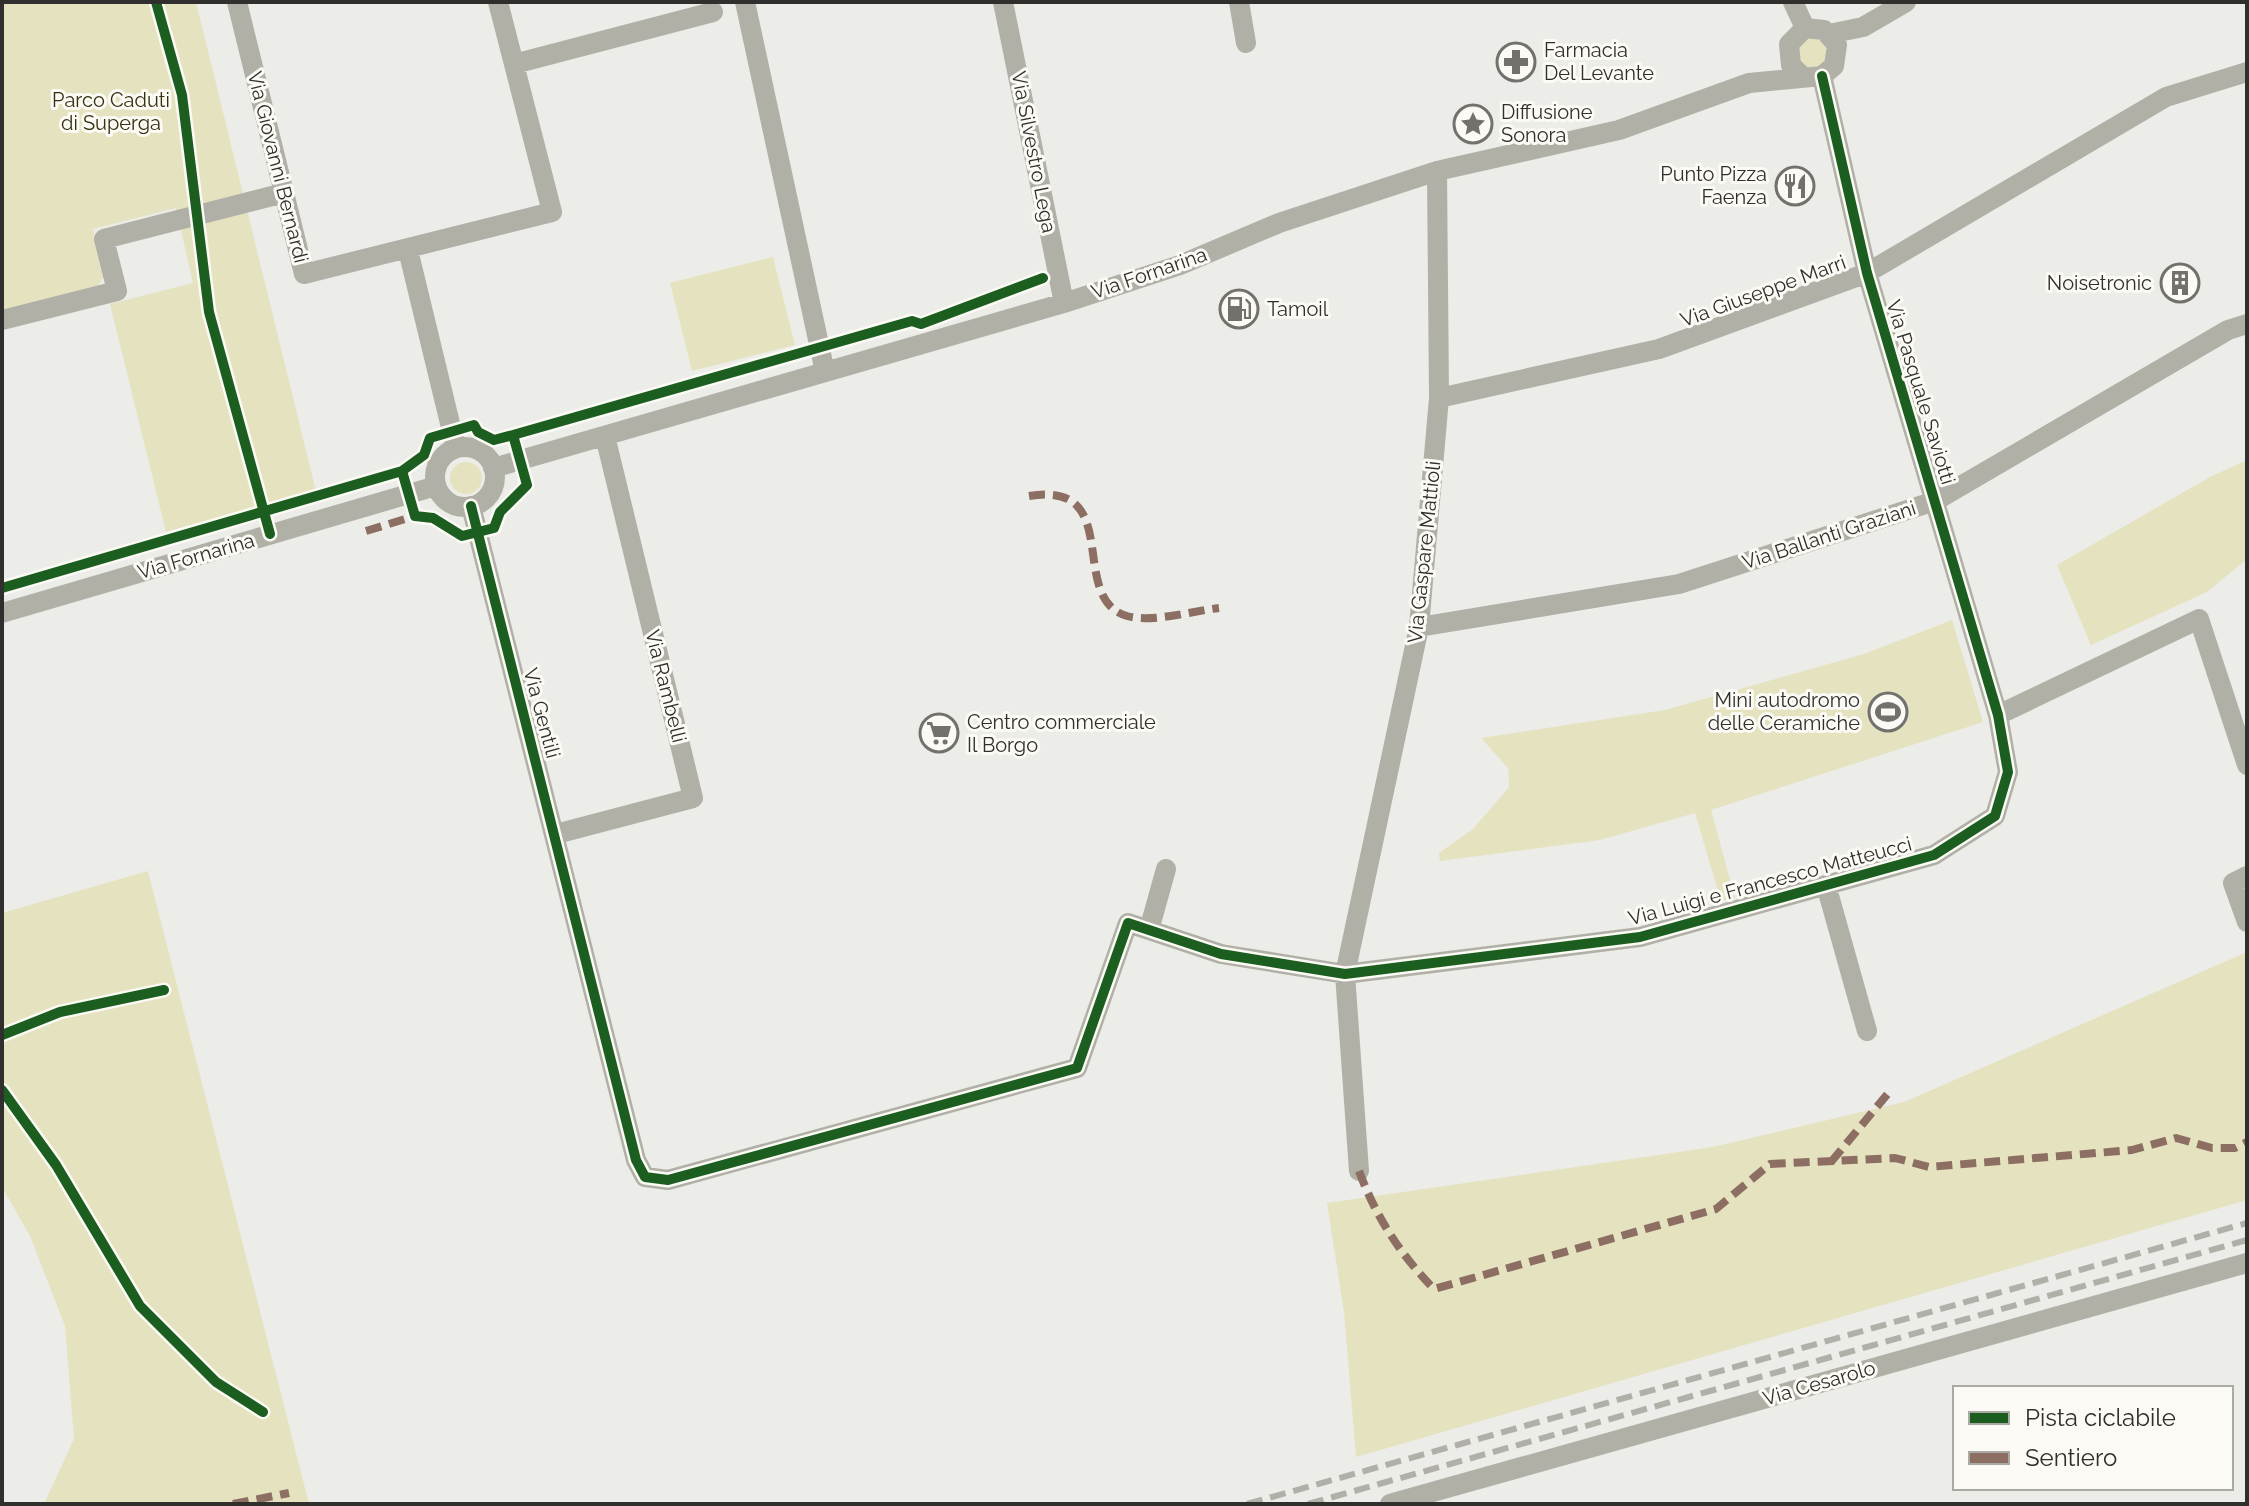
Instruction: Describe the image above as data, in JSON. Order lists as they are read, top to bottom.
{
  "streets": {
    "street": [
      "Via Silvestro Lega",
      "Via Giovanni Bernardi",
      "Via Fornarina",
      "Via Giuseppe Marri",
      "Via Pasquale Saviotti",
      "Via Ballanti Graziani",
      "Via Gaspare Mattioli",
      "Via Rambelli",
      "Via Gentili",
      "Via Luigi e Francesco Matteucci",
      "Via Cesarolo"
    ]
  },
  "crossings": [
    ["Via Silvestro Lega", "Via Fornarina"],
    ["Via Fornarina", "Via Pasquale Saviotti"],
    ["Via Fornarina", "Via Gaspare Mattioli"],
    ["Via Fornarina", "Via Rambelli"],
    ["Via Fornarina", "Via Gentili"],
    ["Via Giuseppe Marri", "Via Pasquale Saviotti"],
    ["Via Giuseppe Marri", "Via Gaspare Mattioli"],
    ["Via Pasquale Saviotti", "Via Ballanti Graziani"],
    ["Via Pasquale Saviotti", "Via Luigi e Francesco Matteucci"],
    ["Via Ballanti Graziani", "Via Gaspare Mattioli"],
    ["Via Gaspare Mattioli", "Via Luigi e Francesco Matteucci"],
    ["Via Rambelli", "Via Gentili"],
    ["Via Gentili", "Via Luigi e Francesco Matteucci"]
  ],
  "parks": ["Parco Caduti di Superga"],
  "places": {
    "pharmacy": ["Farmacia Del Levante"],
    "place": ["Diffusione Sonora"],
    "restaurant": ["Punto Pizza Faenza"],
    "building": ["Noisetronic"],
    "fuel station": ["Tamoil"],
    "sports": ["Mini autodromo delle Ceramiche"],
    "supermarket": ["Centro commerciale Il Borgo"]
  },
  "legend": ["Pista ciclabile", "Sentiero"]
}
